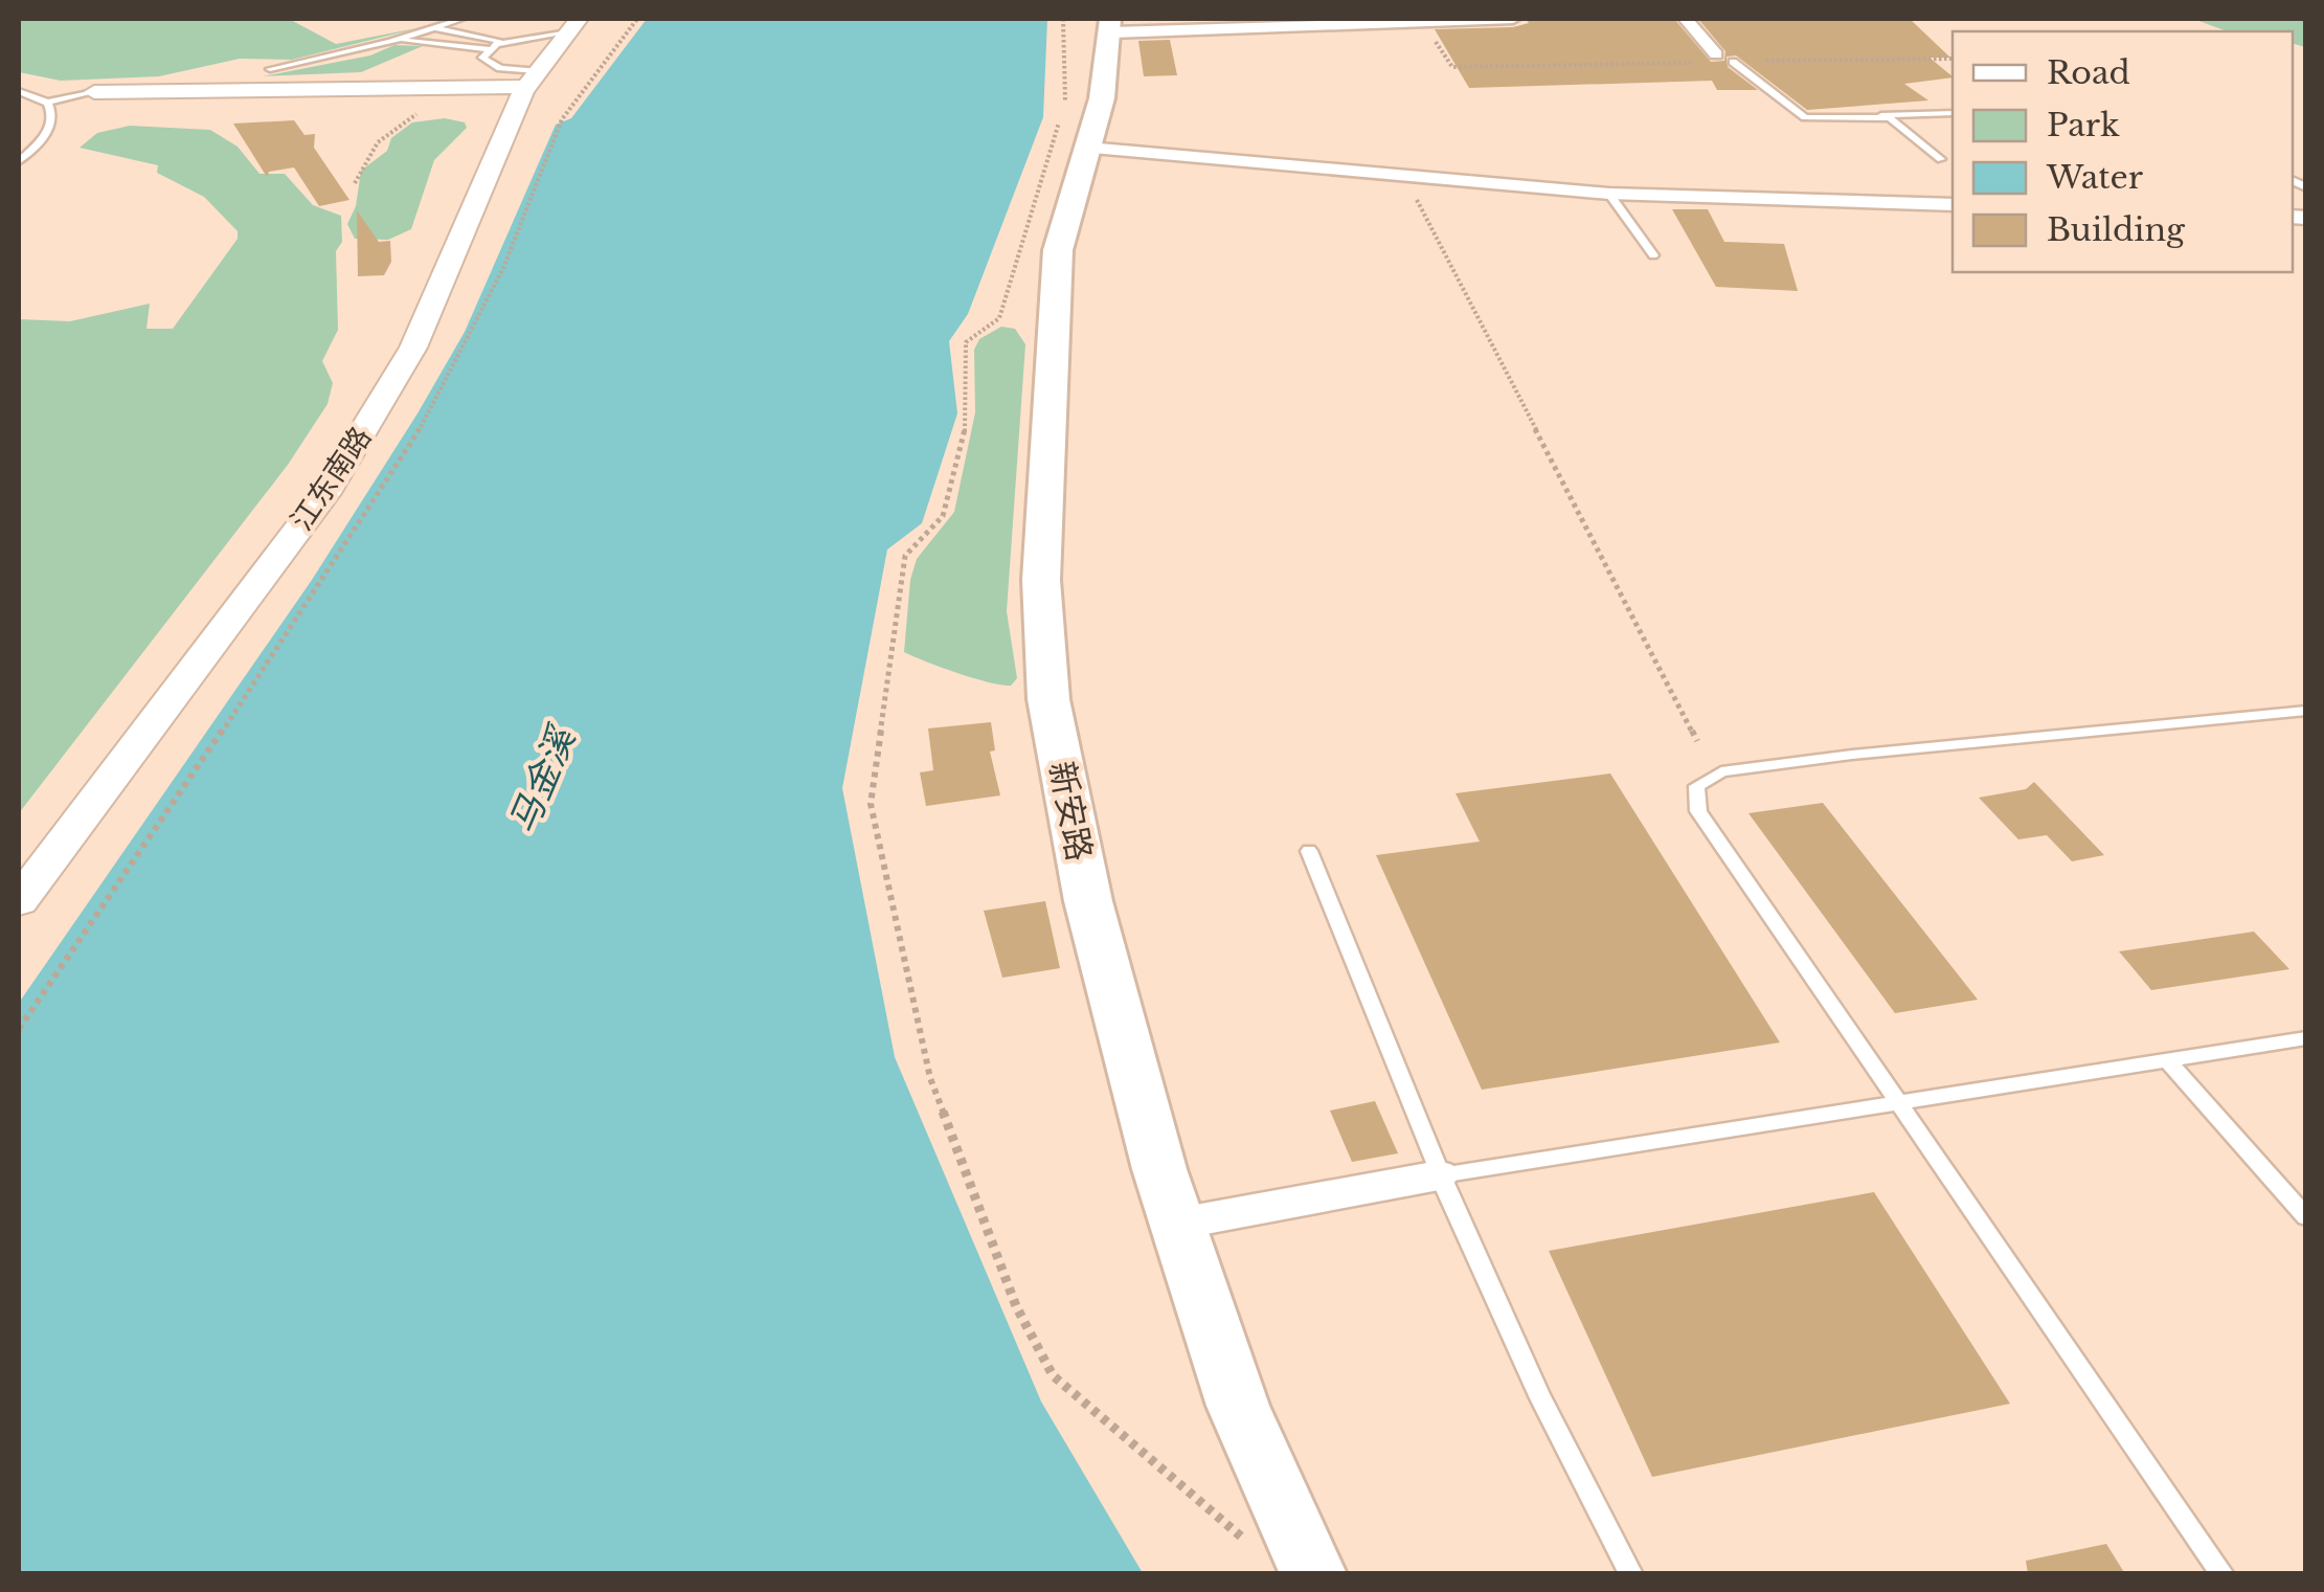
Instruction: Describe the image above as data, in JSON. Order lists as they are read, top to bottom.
{
  "streets": {
    "main road": ["新安路"],
    "street": ["江东南路"]
  },
  "water": ["马金溪"],
  "legend": [
    "Road",
    "Park",
    "Water",
    "Building"
  ]
}
